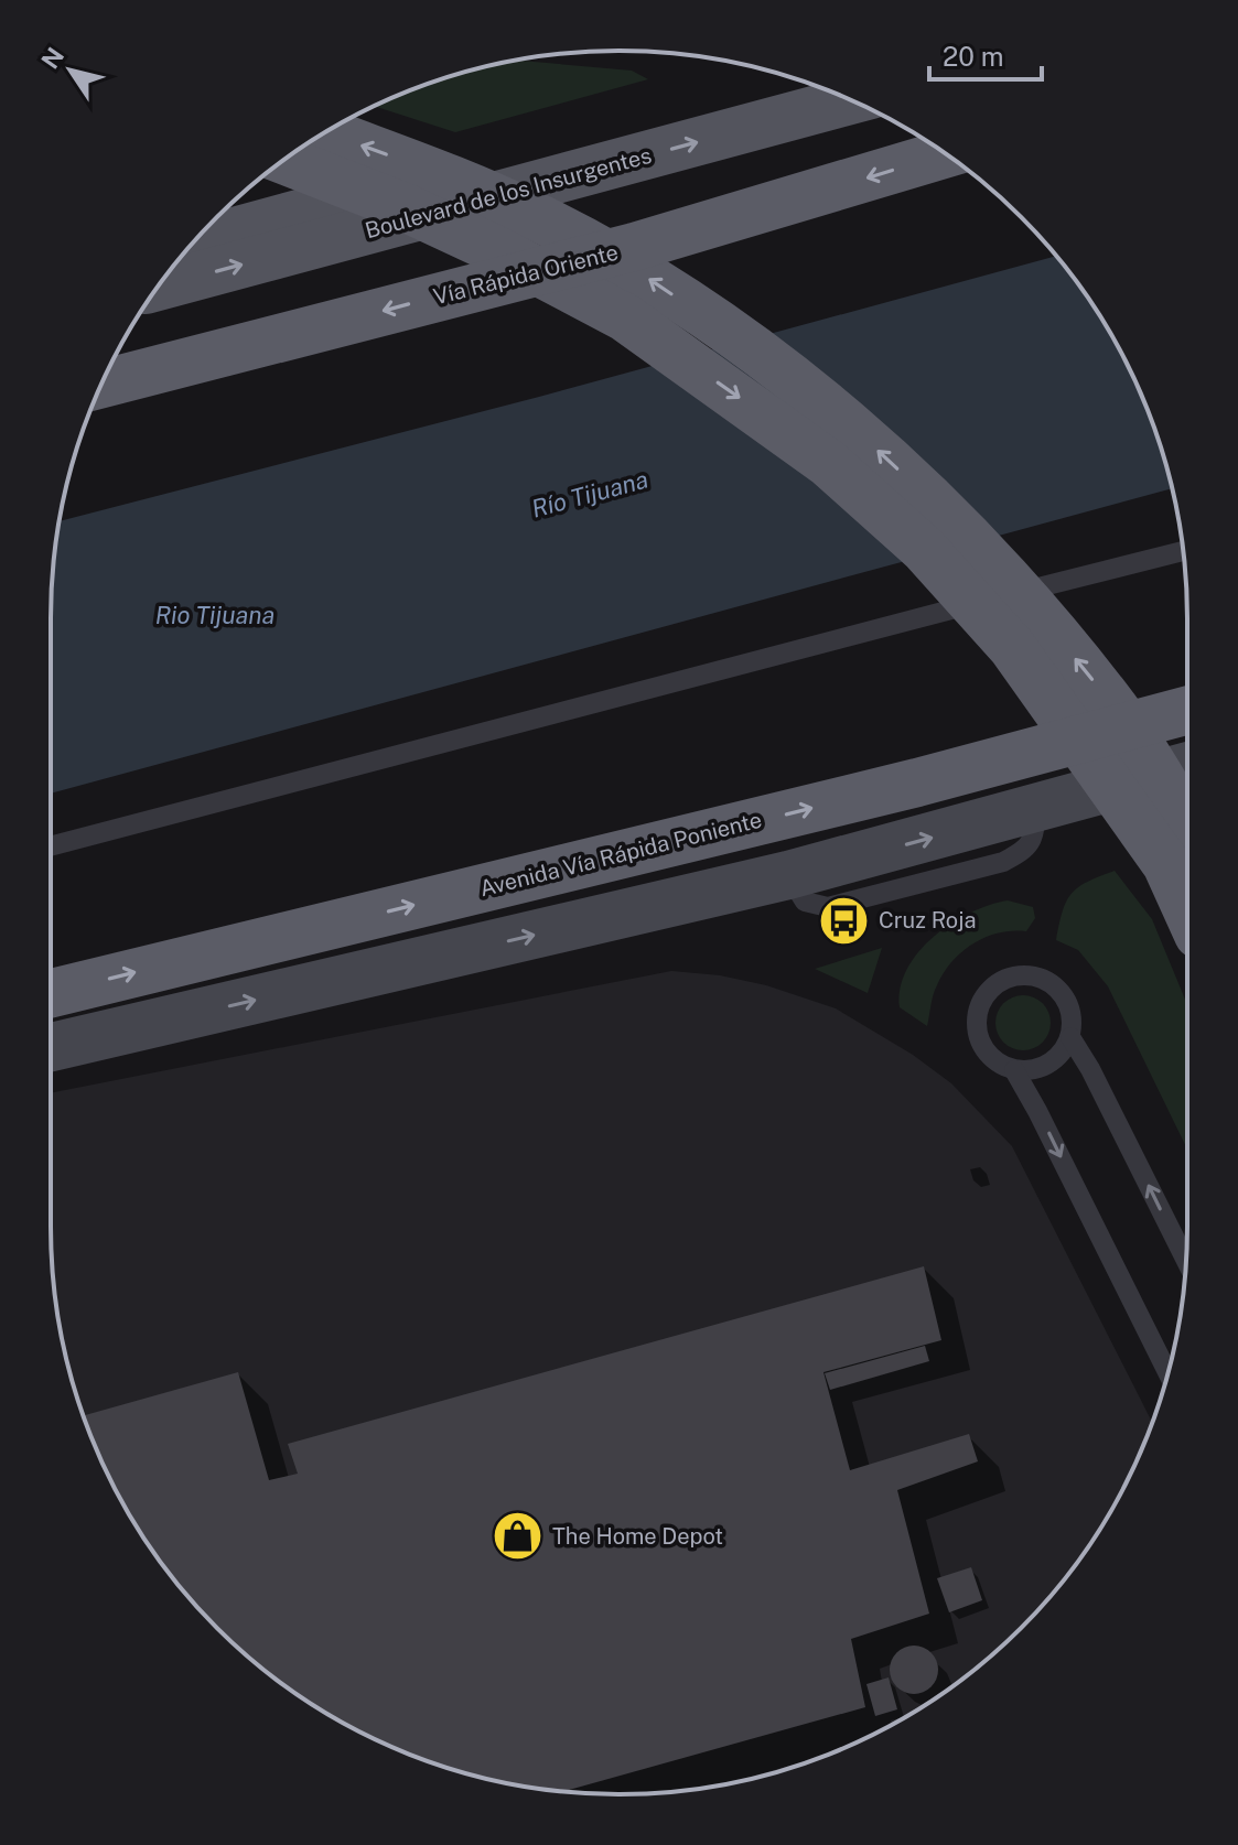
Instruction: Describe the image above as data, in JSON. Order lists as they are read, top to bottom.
{
  "streets": {
    "highway": ["Vía Rápida Oriente", "Avenida Vía Rápida Poniente"],
    "main road": ["Boulevard de los Insurgentes"]
  },
  "one_way": ["Vía Rápida Oriente", "Avenida Vía Rápida Poniente"],
  "water": ["Río Tijuana", "Rio Tijuana"],
  "places": {
    "bus stop": ["Cruz Roja"],
    "shop": ["The Home Depot"]
  },
  "scale_bar": "20 m",
  "north": "top left"
}
